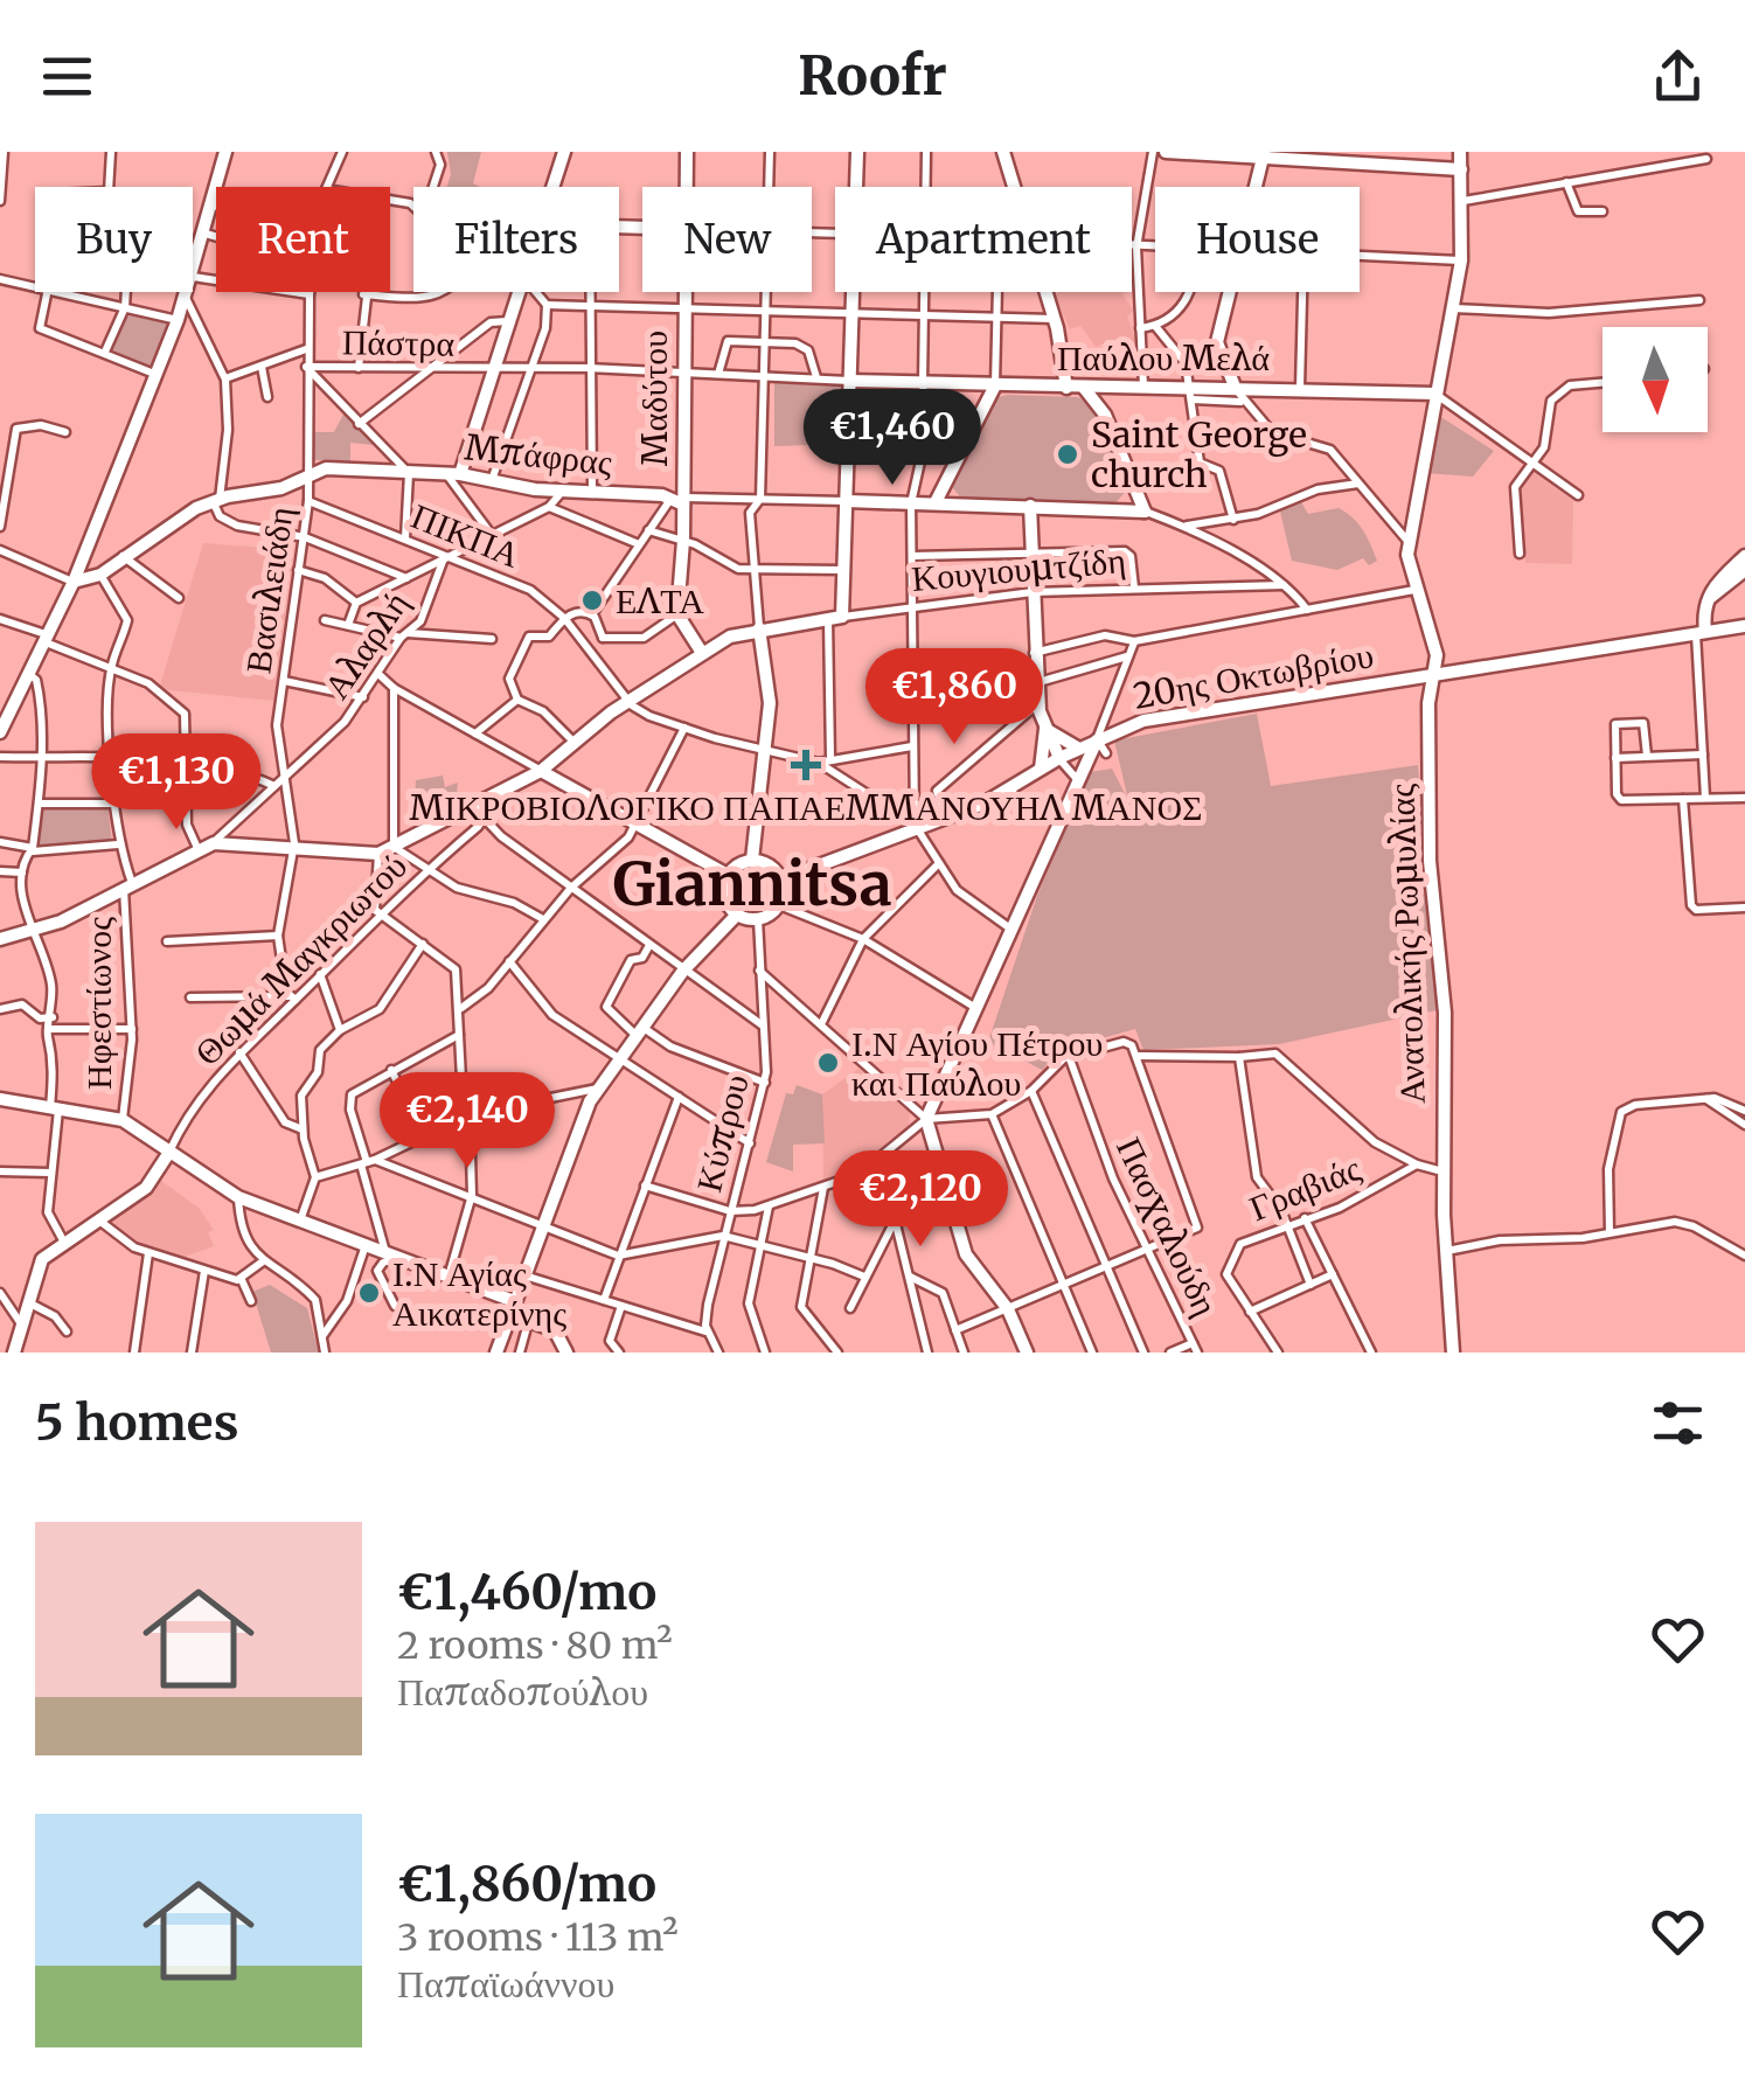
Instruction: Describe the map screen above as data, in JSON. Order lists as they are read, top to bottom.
{
  "streets": {
    "street": [
      "Πάστρα",
      "Παύλου Μελά",
      "Μαδύτου",
      "Μπάφρας",
      "ΠΙΚΠΑ",
      "Κουγιουμτζίδη",
      "Βασιλειάδη",
      "Αλαρλή",
      "20ης Οκτωβρίου",
      "Ανατολικής Ρωμυλίας",
      "Θωμά Μαγκριωτού",
      "Ηφεστίωνος",
      "Κύπρου",
      "Γραβιάς",
      "Πασχαλούδη"
    ]
  },
  "crossings": [
    ["Πάστρα", "Βασιλειάδη"],
    ["Παύλου Μελά", "Μαδύτου"],
    ["Παύλου Μελά", "Ανατολικής Ρωμυλίας"],
    ["Μαδύτου", "Μπάφρας"],
    ["Μπάφρας", "Βασιλειάδη"],
    ["Μπάφρας", "Ηφεστίωνος"],
    ["ΠΙΚΠΑ", "Κουγιουμτζίδη"],
    ["ΠΙΚΠΑ", "Βασιλειάδη"],
    ["ΠΙΚΠΑ", "Αλαρλή"],
    ["Βασιλειάδη", "Αλαρλή"],
    ["20ης Οκτωβρίου", "Ανατολικής Ρωμυλίας"],
    ["20ης Οκτωβρίου", "Κύπρου"]
  ],
  "districts": ["Giannitsa"],
  "places": {
    "other": [
      "Saint George church",
      "ΕΛΤΑ",
      "Ι.Ν Αγίου Πέτρου και Παύλου",
      "Ι.Ν Αγίας Αικατερίνης"
    ],
    "health": ["ΜΙΚΡΟΒΙΟΛΟΓΙΚΟ ΠΑΠΑΕΜΜΑΝΟΥΗΛ ΜΑΝΟΣ"]
  },
  "north": "bottom",
  "page": {
    "header": "Roofr",
    "chip": [
      "Buy",
      "Rent",
      "Filters",
      "New",
      "Apartment",
      "House"
    ],
    "price": [
      "€1,460",
      "€1,860",
      "€1,130",
      "€2,140",
      "€2,120"
    ],
    "heading": "5 homes",
    "list": [
      {
        "name": "€1,460/mo",
        "note": "2 rooms · 80 m² · Παπαδοπούλου"
      },
      {
        "name": "€1,860/mo",
        "note": "3 rooms · 113 m² · Παπαϊωάννου"
      }
    ]
  }
}
